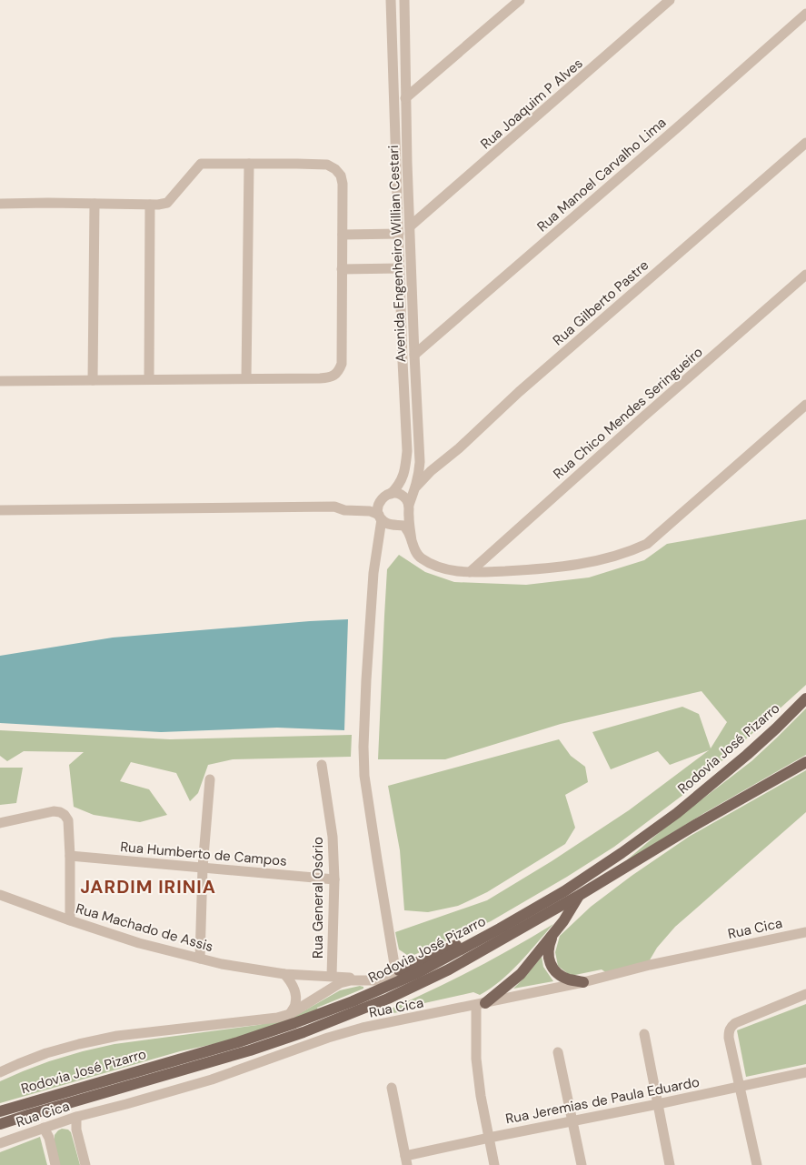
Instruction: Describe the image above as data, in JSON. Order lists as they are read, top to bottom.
{
  "streets": {
    "main road": ["Rodovia José Pizarro"],
    "street": [
      "Rua Joaquim P Alves",
      "Rua Manoel Carvalho Lima",
      "Avenida Engenheiro Willian Cestari",
      "Rua Gilberto Pastre",
      "Rua Chico Mendes Seringueiro",
      "Rua Humberto de Campos",
      "Rua General Osório",
      "Rua Machado de Assis",
      "Rua Cica",
      "Rua Jeremias de Paula Eduardo"
    ]
  },
  "crossings": [
    ["Rua Joaquim P Alves", "Avenida Engenheiro Willian Cestari"],
    ["Rua Manoel Carvalho Lima", "Avenida Engenheiro Willian Cestari"],
    ["Avenida Engenheiro Willian Cestari", "Rua Gilberto Pastre"],
    ["Rua Humberto de Campos", "Rua General Osório"],
    ["Rua General Osório", "Rua Machado de Assis"]
  ],
  "districts": ["JARDIM IRINIA"]
}
